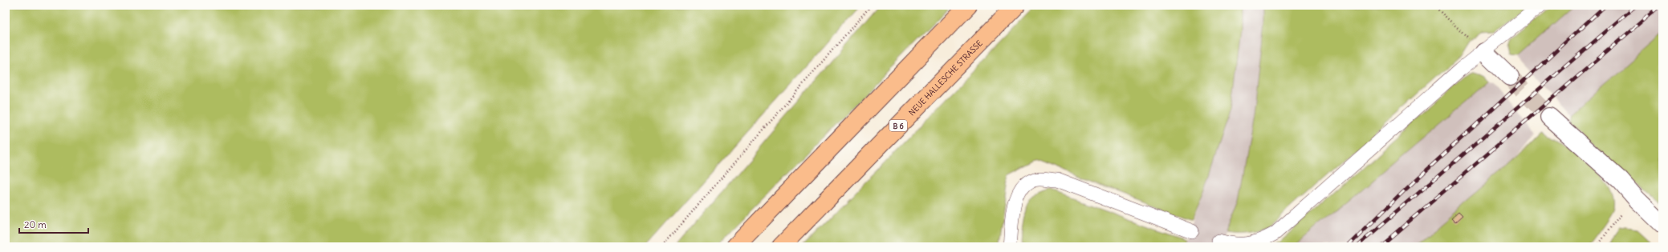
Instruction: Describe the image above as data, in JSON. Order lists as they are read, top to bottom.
{
  "streets": {
    "main road": ["NEUE HALLESCHE STRASSE", "B 6"]
  },
  "scale_bar": "20 m"
}
